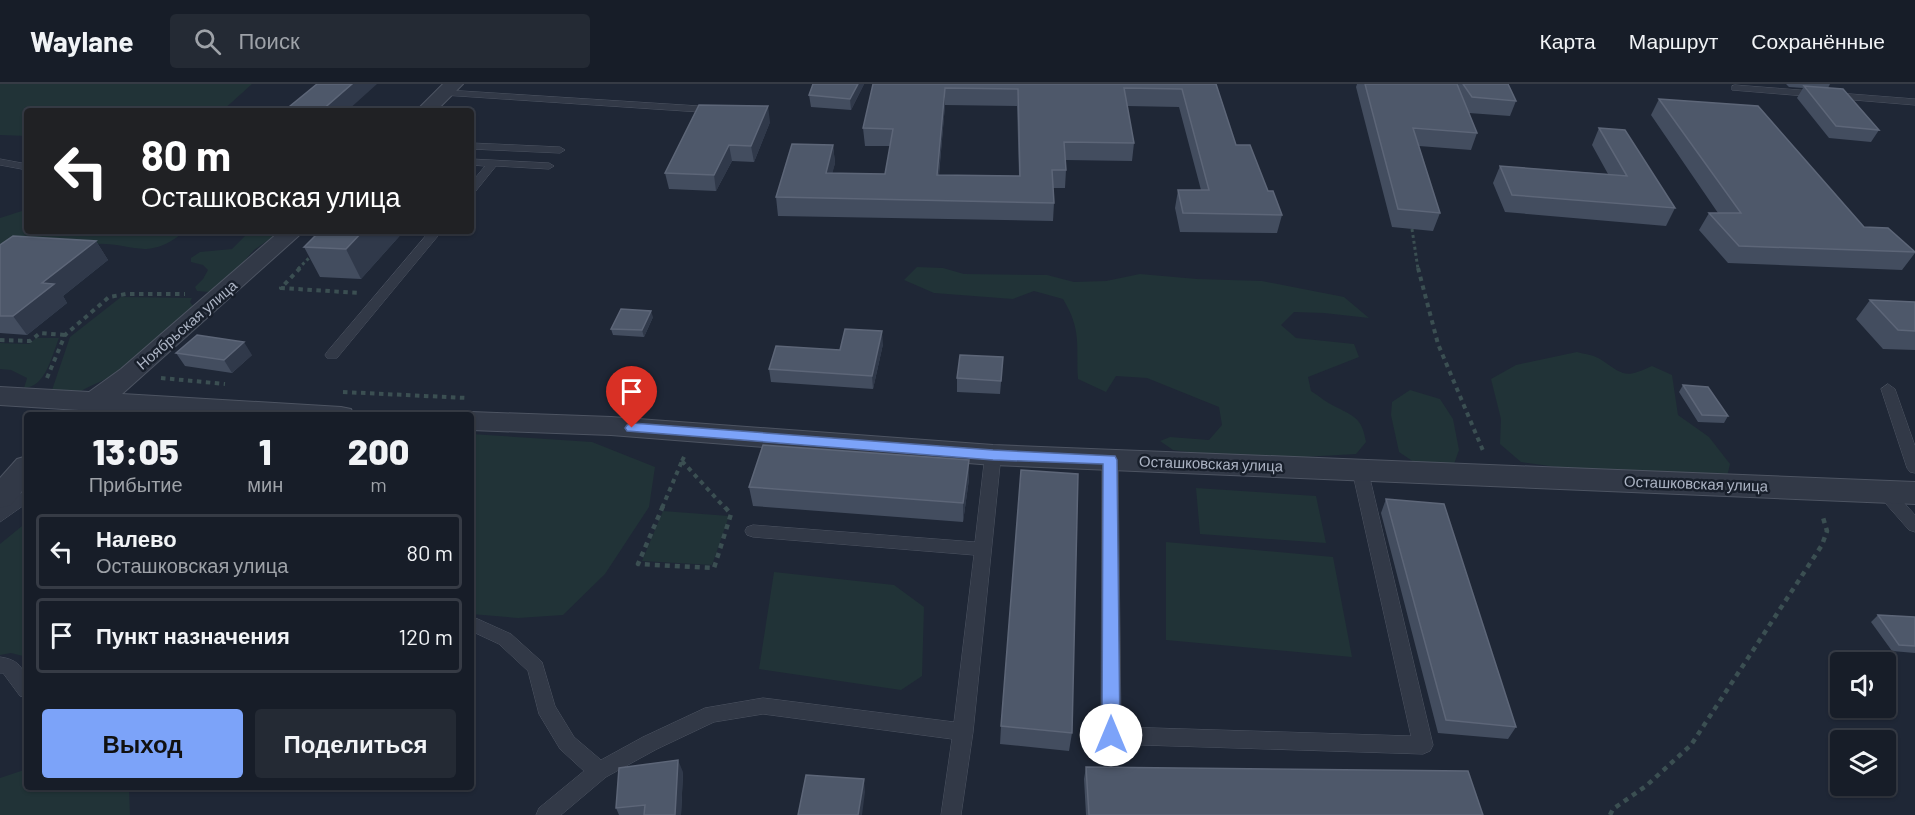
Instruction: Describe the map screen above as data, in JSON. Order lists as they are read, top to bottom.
{
  "streets": {
    "street": ["Ноябрьская улица", "Осташковская улица"]
  },
  "page": {
    "header": "Waylane",
    "search": "Поиск",
    "nav": ["Карта", "Маршрут", "Сохранённые"],
    "turn": ["80 m", "Осташковская улица"],
    "eta": [
      "13:05",
      "Прибытие",
      "1",
      "мин",
      "200",
      "m"
    ],
    "list": [
      {
        "name": "Налево",
        "note": "Осташковская улица",
        "value": "80 m"
      },
      {
        "name": "Пункт назначения",
        "value": "120 m"
      }
    ],
    "buttons": ["Выход", "Поделиться"]
  }
}
